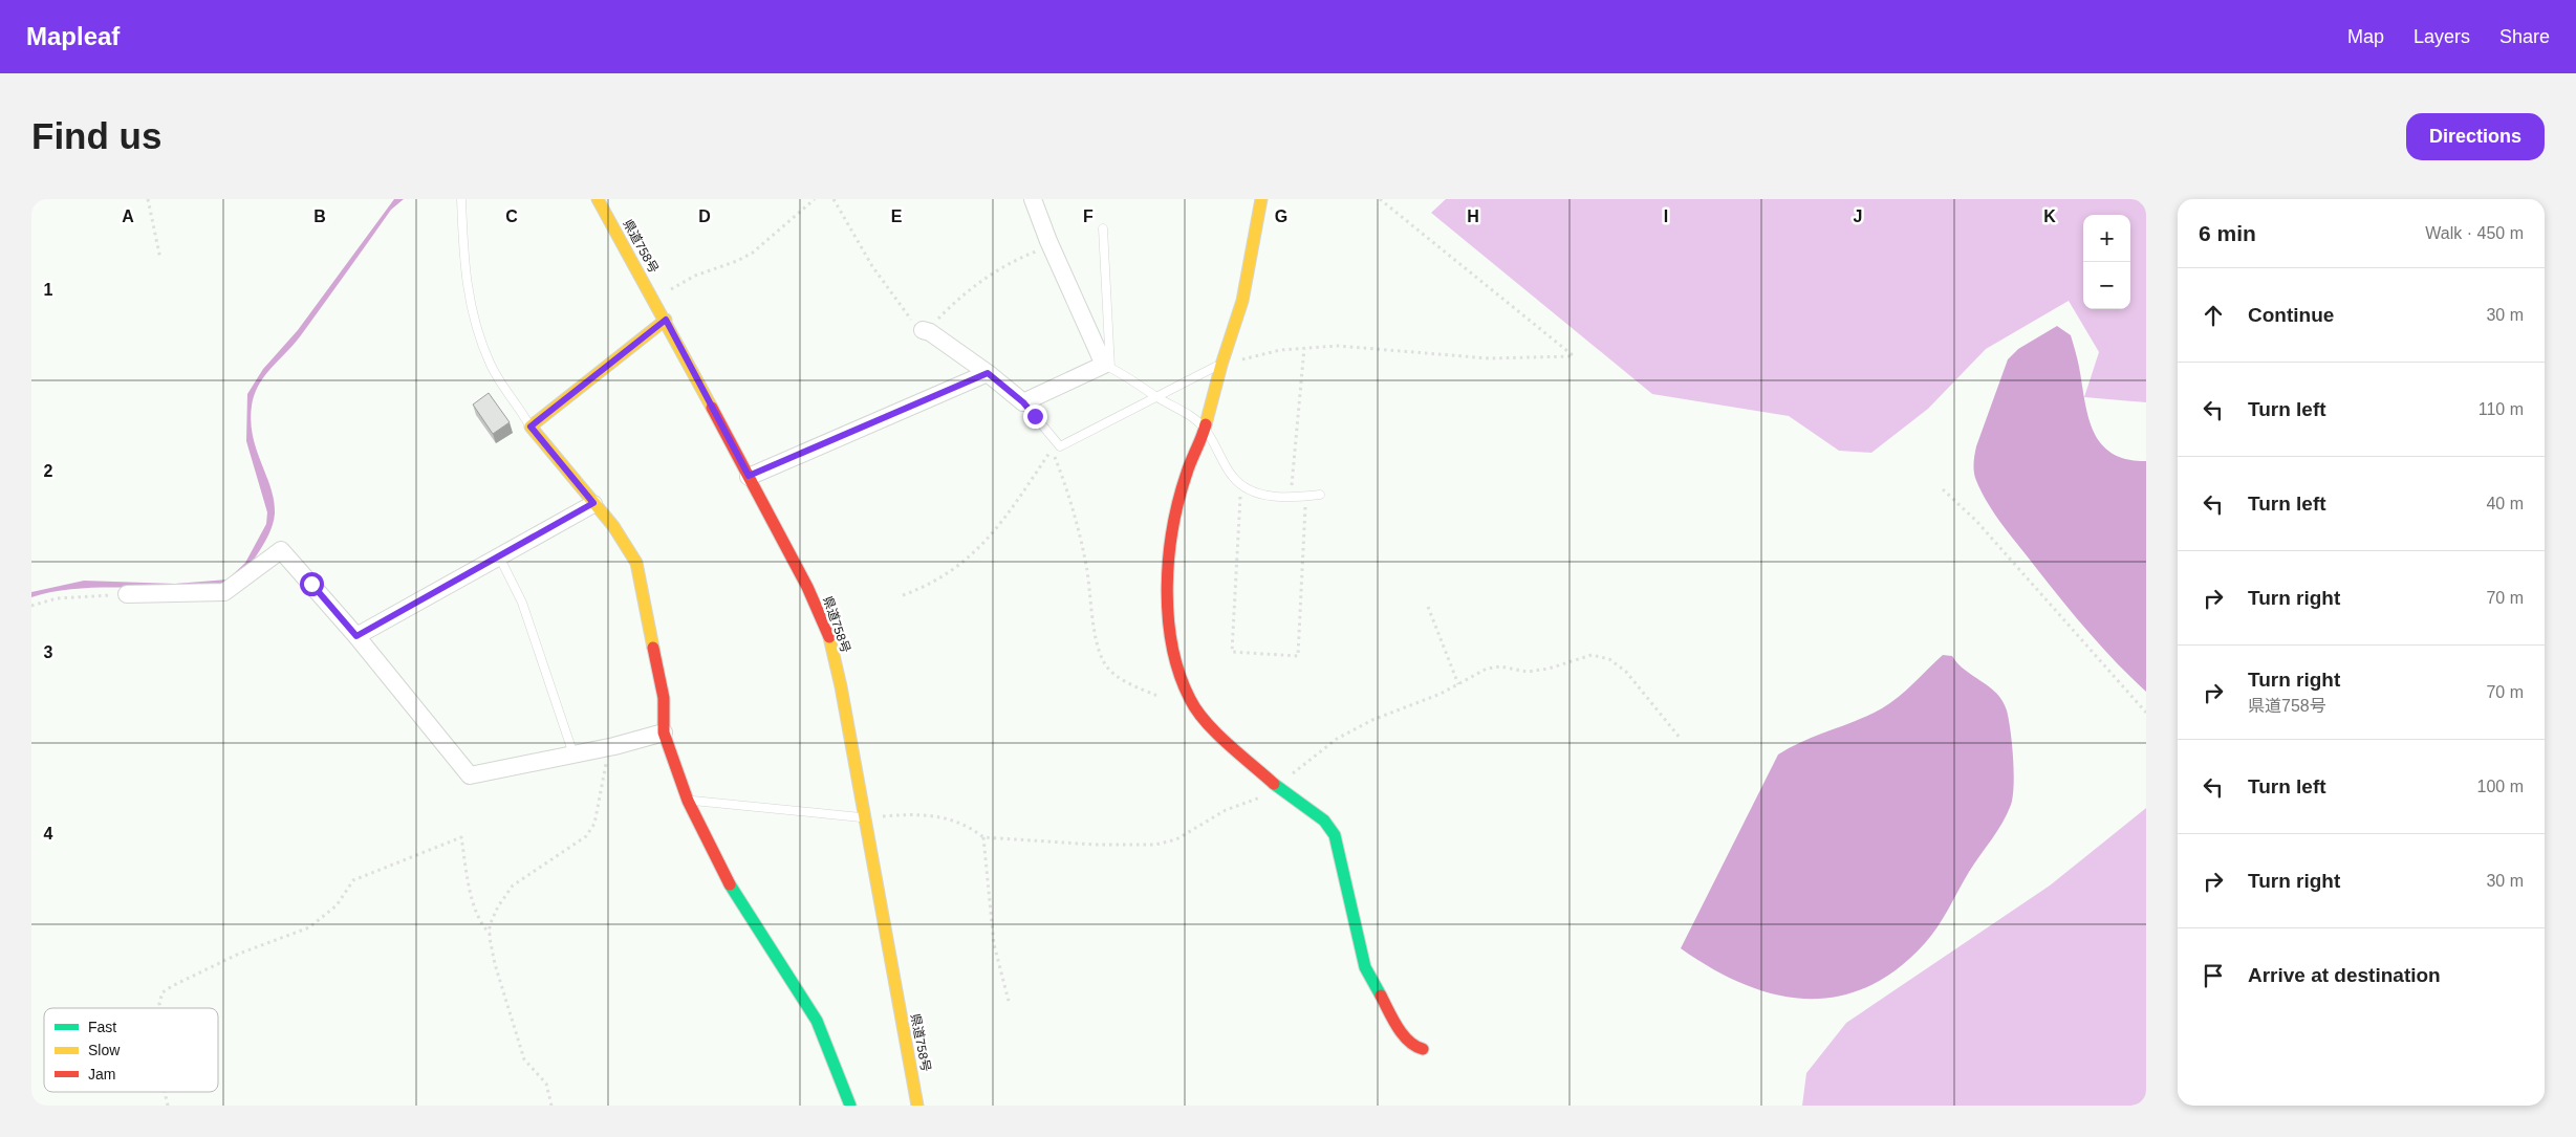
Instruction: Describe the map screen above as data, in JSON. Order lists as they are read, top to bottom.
{
  "streets": {
    "street": ["県道758号"]
  },
  "legend": ["Fast", "Slow", "Jam"],
  "page": {
    "header": "Mapleaf",
    "nav": ["Map", "Layers", "Share"],
    "buttons": "Directions",
    "title": "Find us",
    "heading": ["6 min", "Walk · 450 m"],
    "map_buttons": ["+", "−"],
    "list": [
      ["Continue", "30 m"],
      ["Turn left", "110 m"],
      ["Turn left", "40 m"],
      ["Turn right", "70 m"],
      ["Turn right", "県道758号", "70 m"],
      ["Turn left", "100 m"],
      ["Turn right", "30 m"],
      "Arrive at destination"
    ]
  },
  "grid": {
    "columns": [
      "A",
      "B",
      "C",
      "D",
      "E",
      "F",
      "G",
      "H",
      "I",
      "J",
      "K"
    ],
    "rows": [
      "1",
      "2",
      "3",
      "4"
    ]
  }
}
